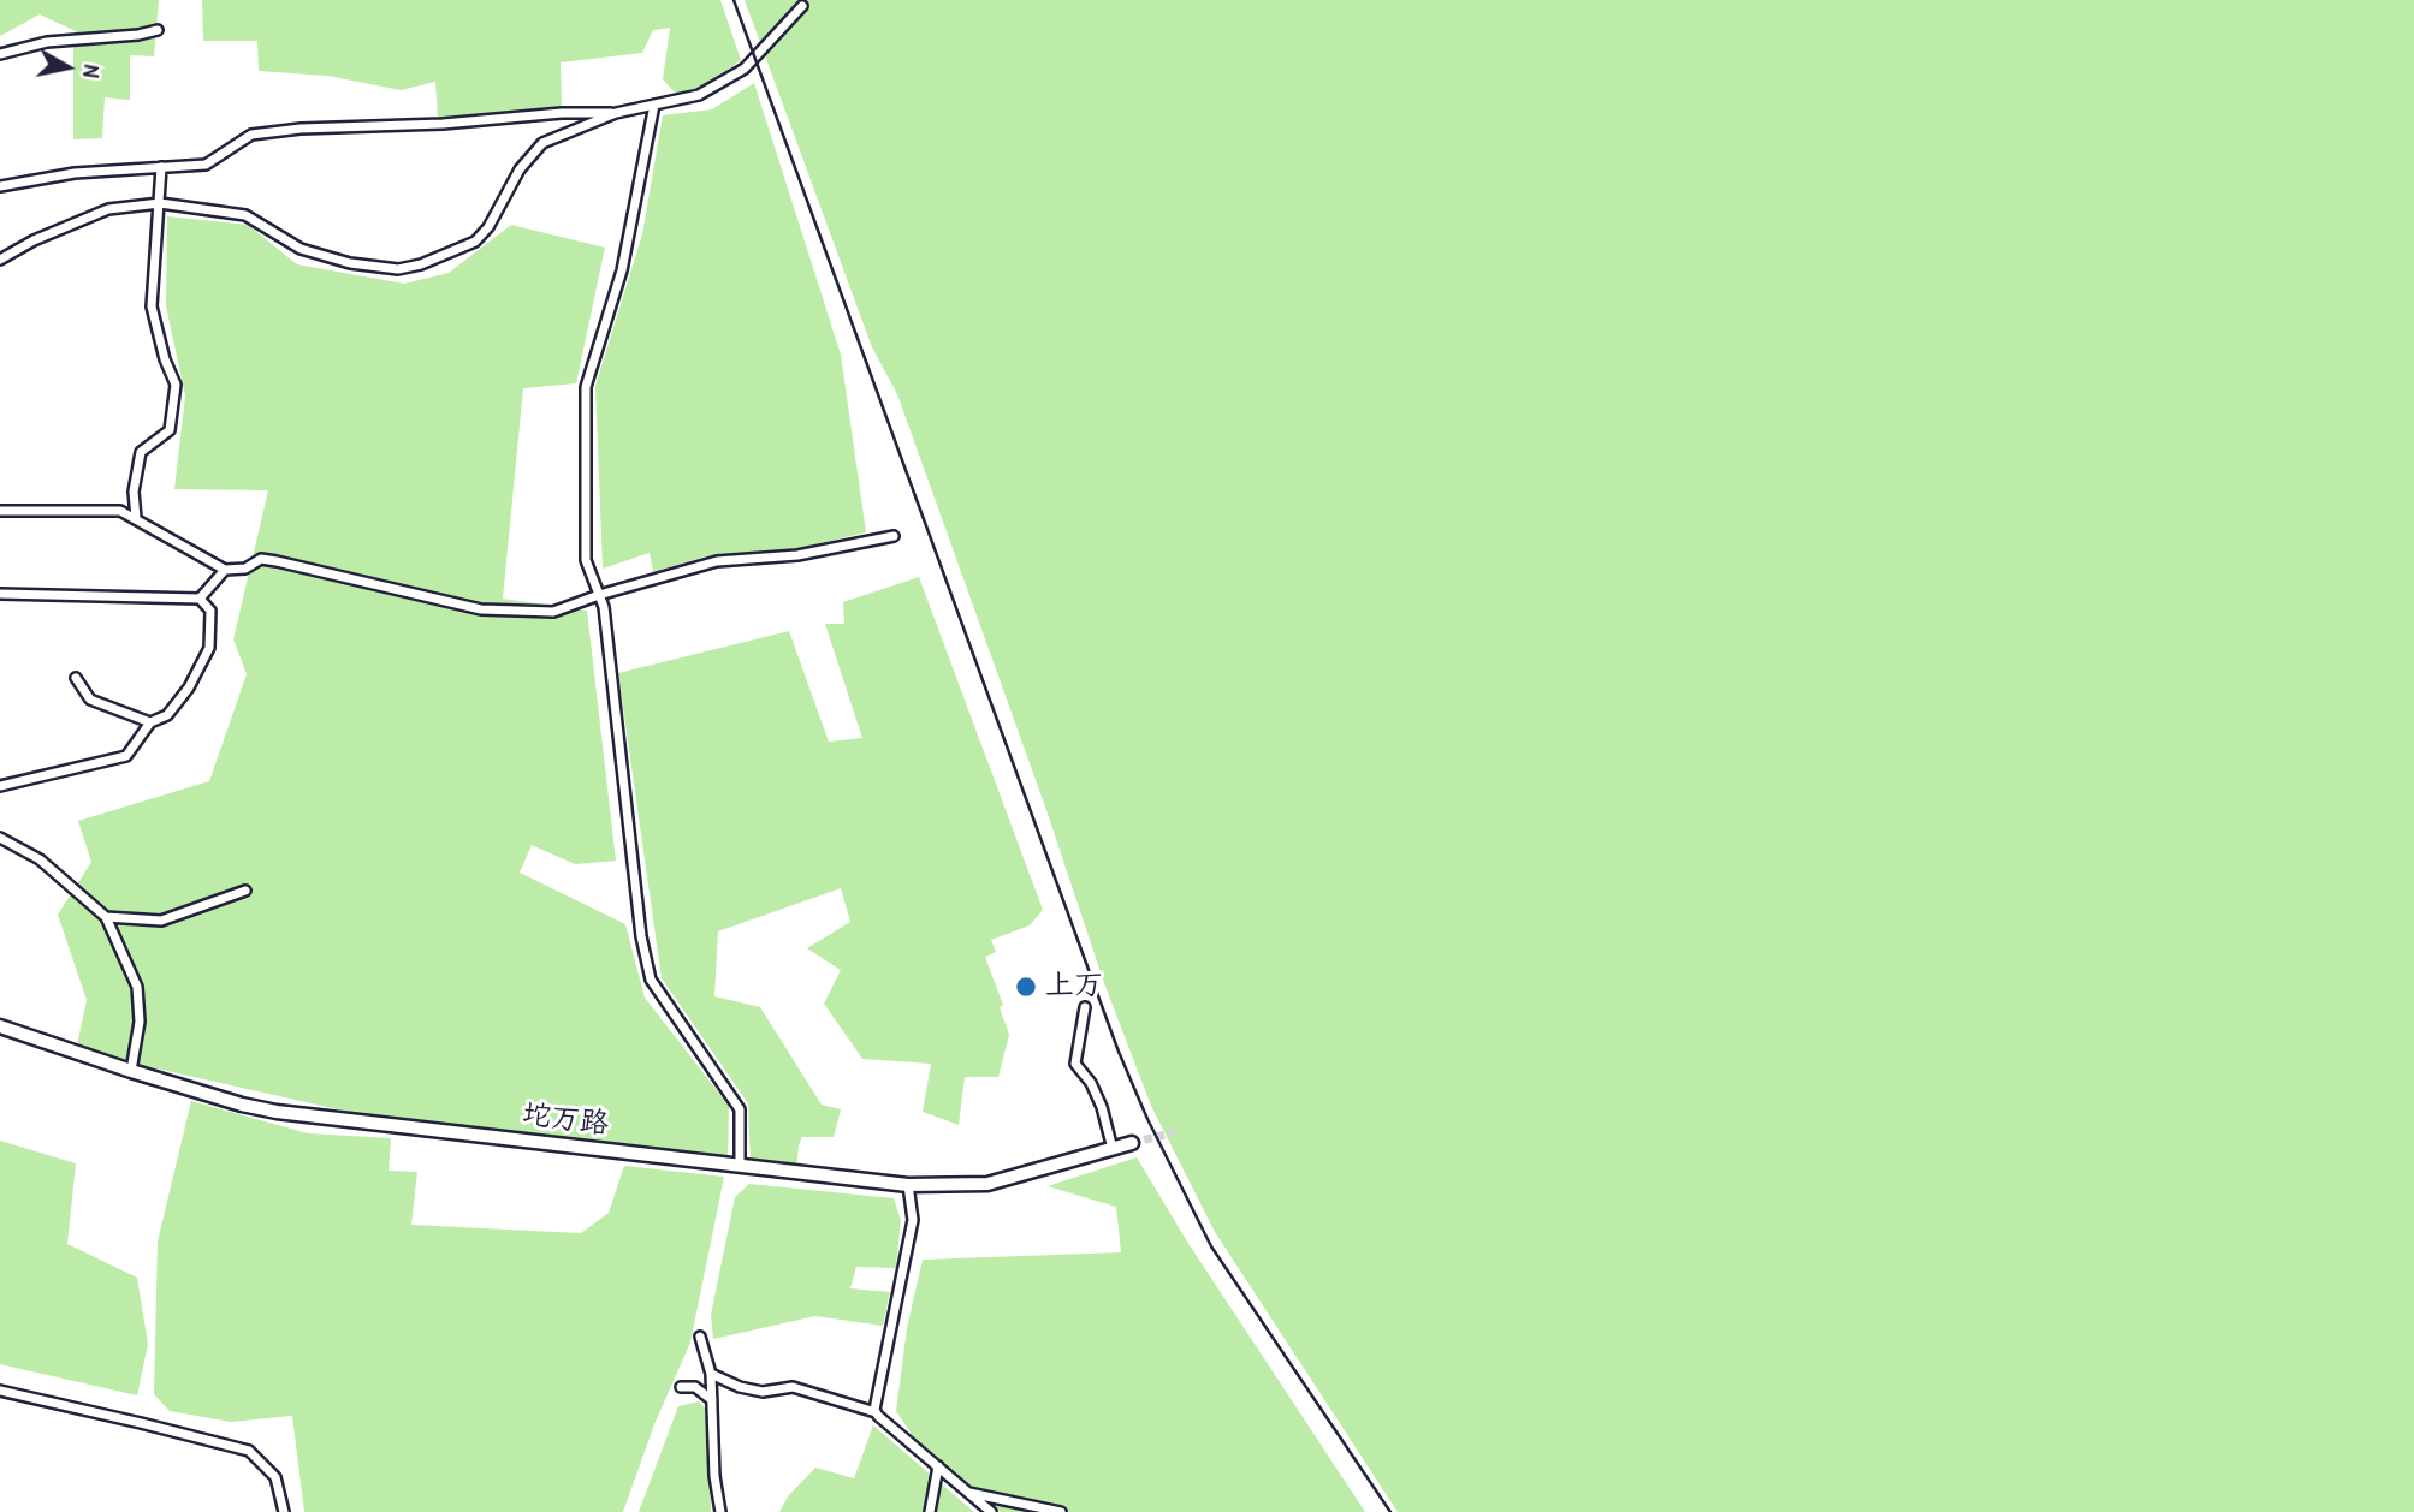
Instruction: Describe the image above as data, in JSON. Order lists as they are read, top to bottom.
{
  "streets": {
    "main road": ["坨万路"]
  },
  "places": ["上万"],
  "north": "right"
}
